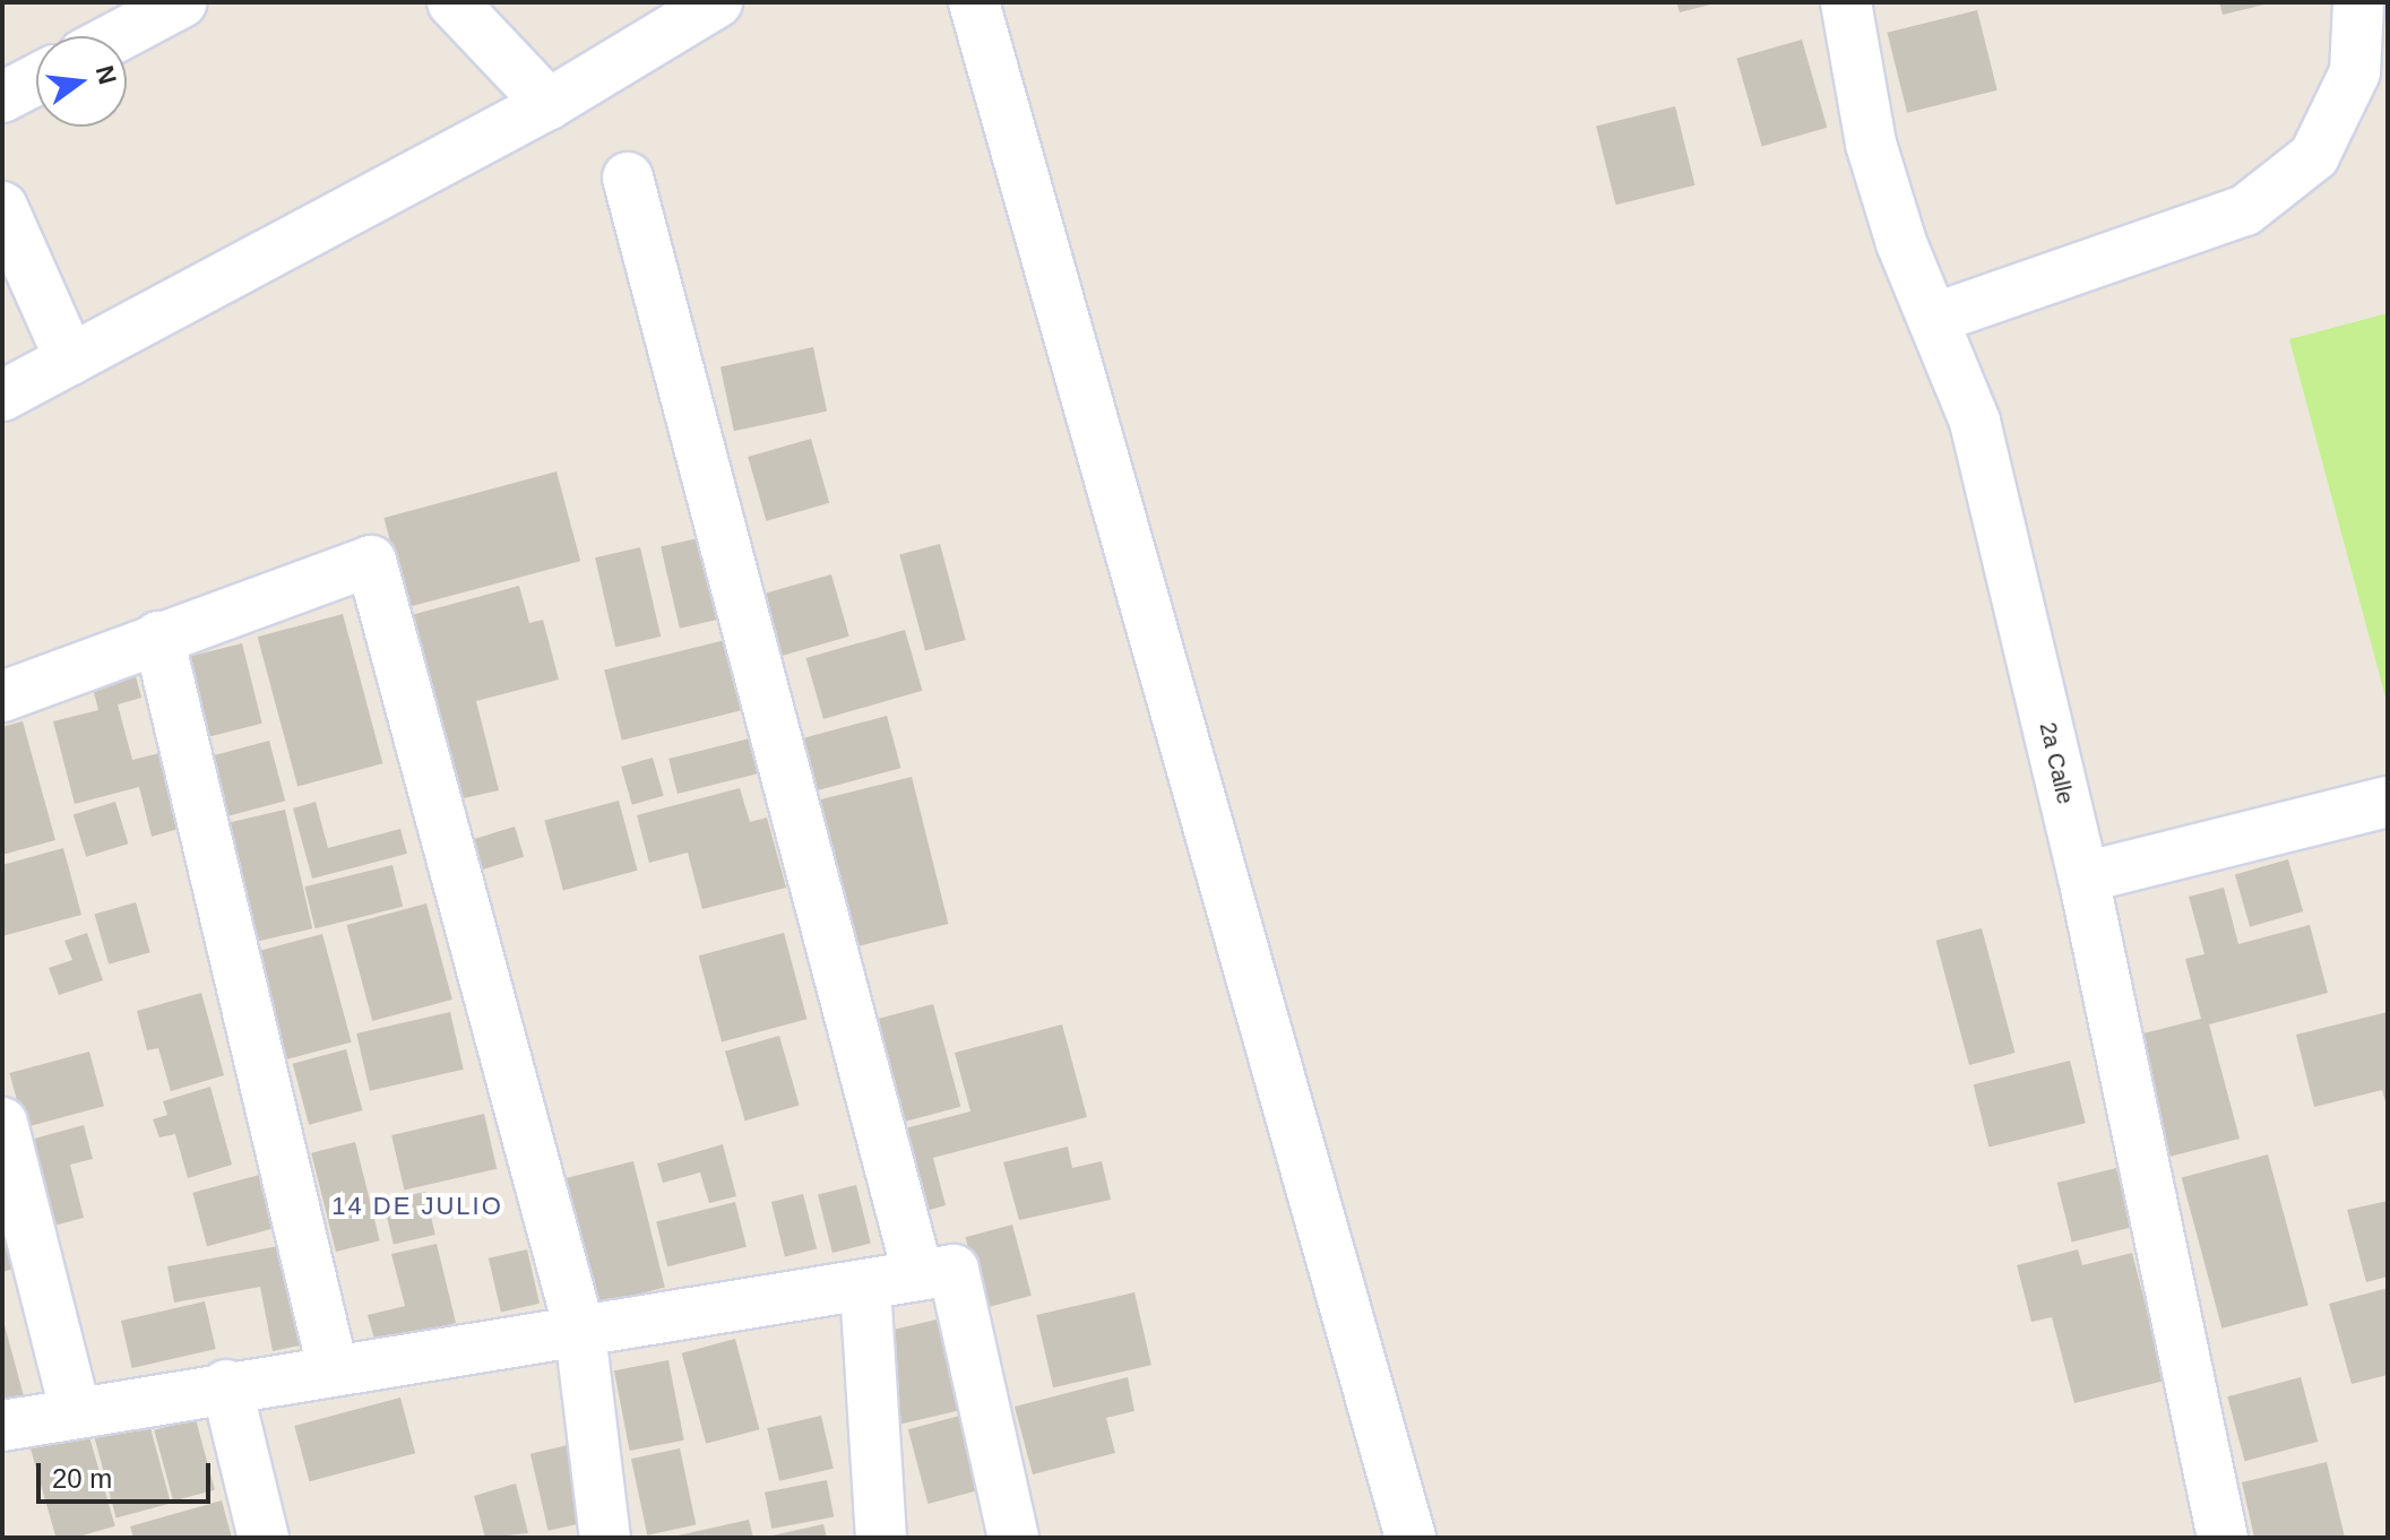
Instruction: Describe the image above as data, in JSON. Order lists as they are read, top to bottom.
{
  "streets": {
    "street": ["2a Calle"]
  },
  "districts": ["14 DE JULIO"],
  "scale_bar": "20 m",
  "north": "right"
}
